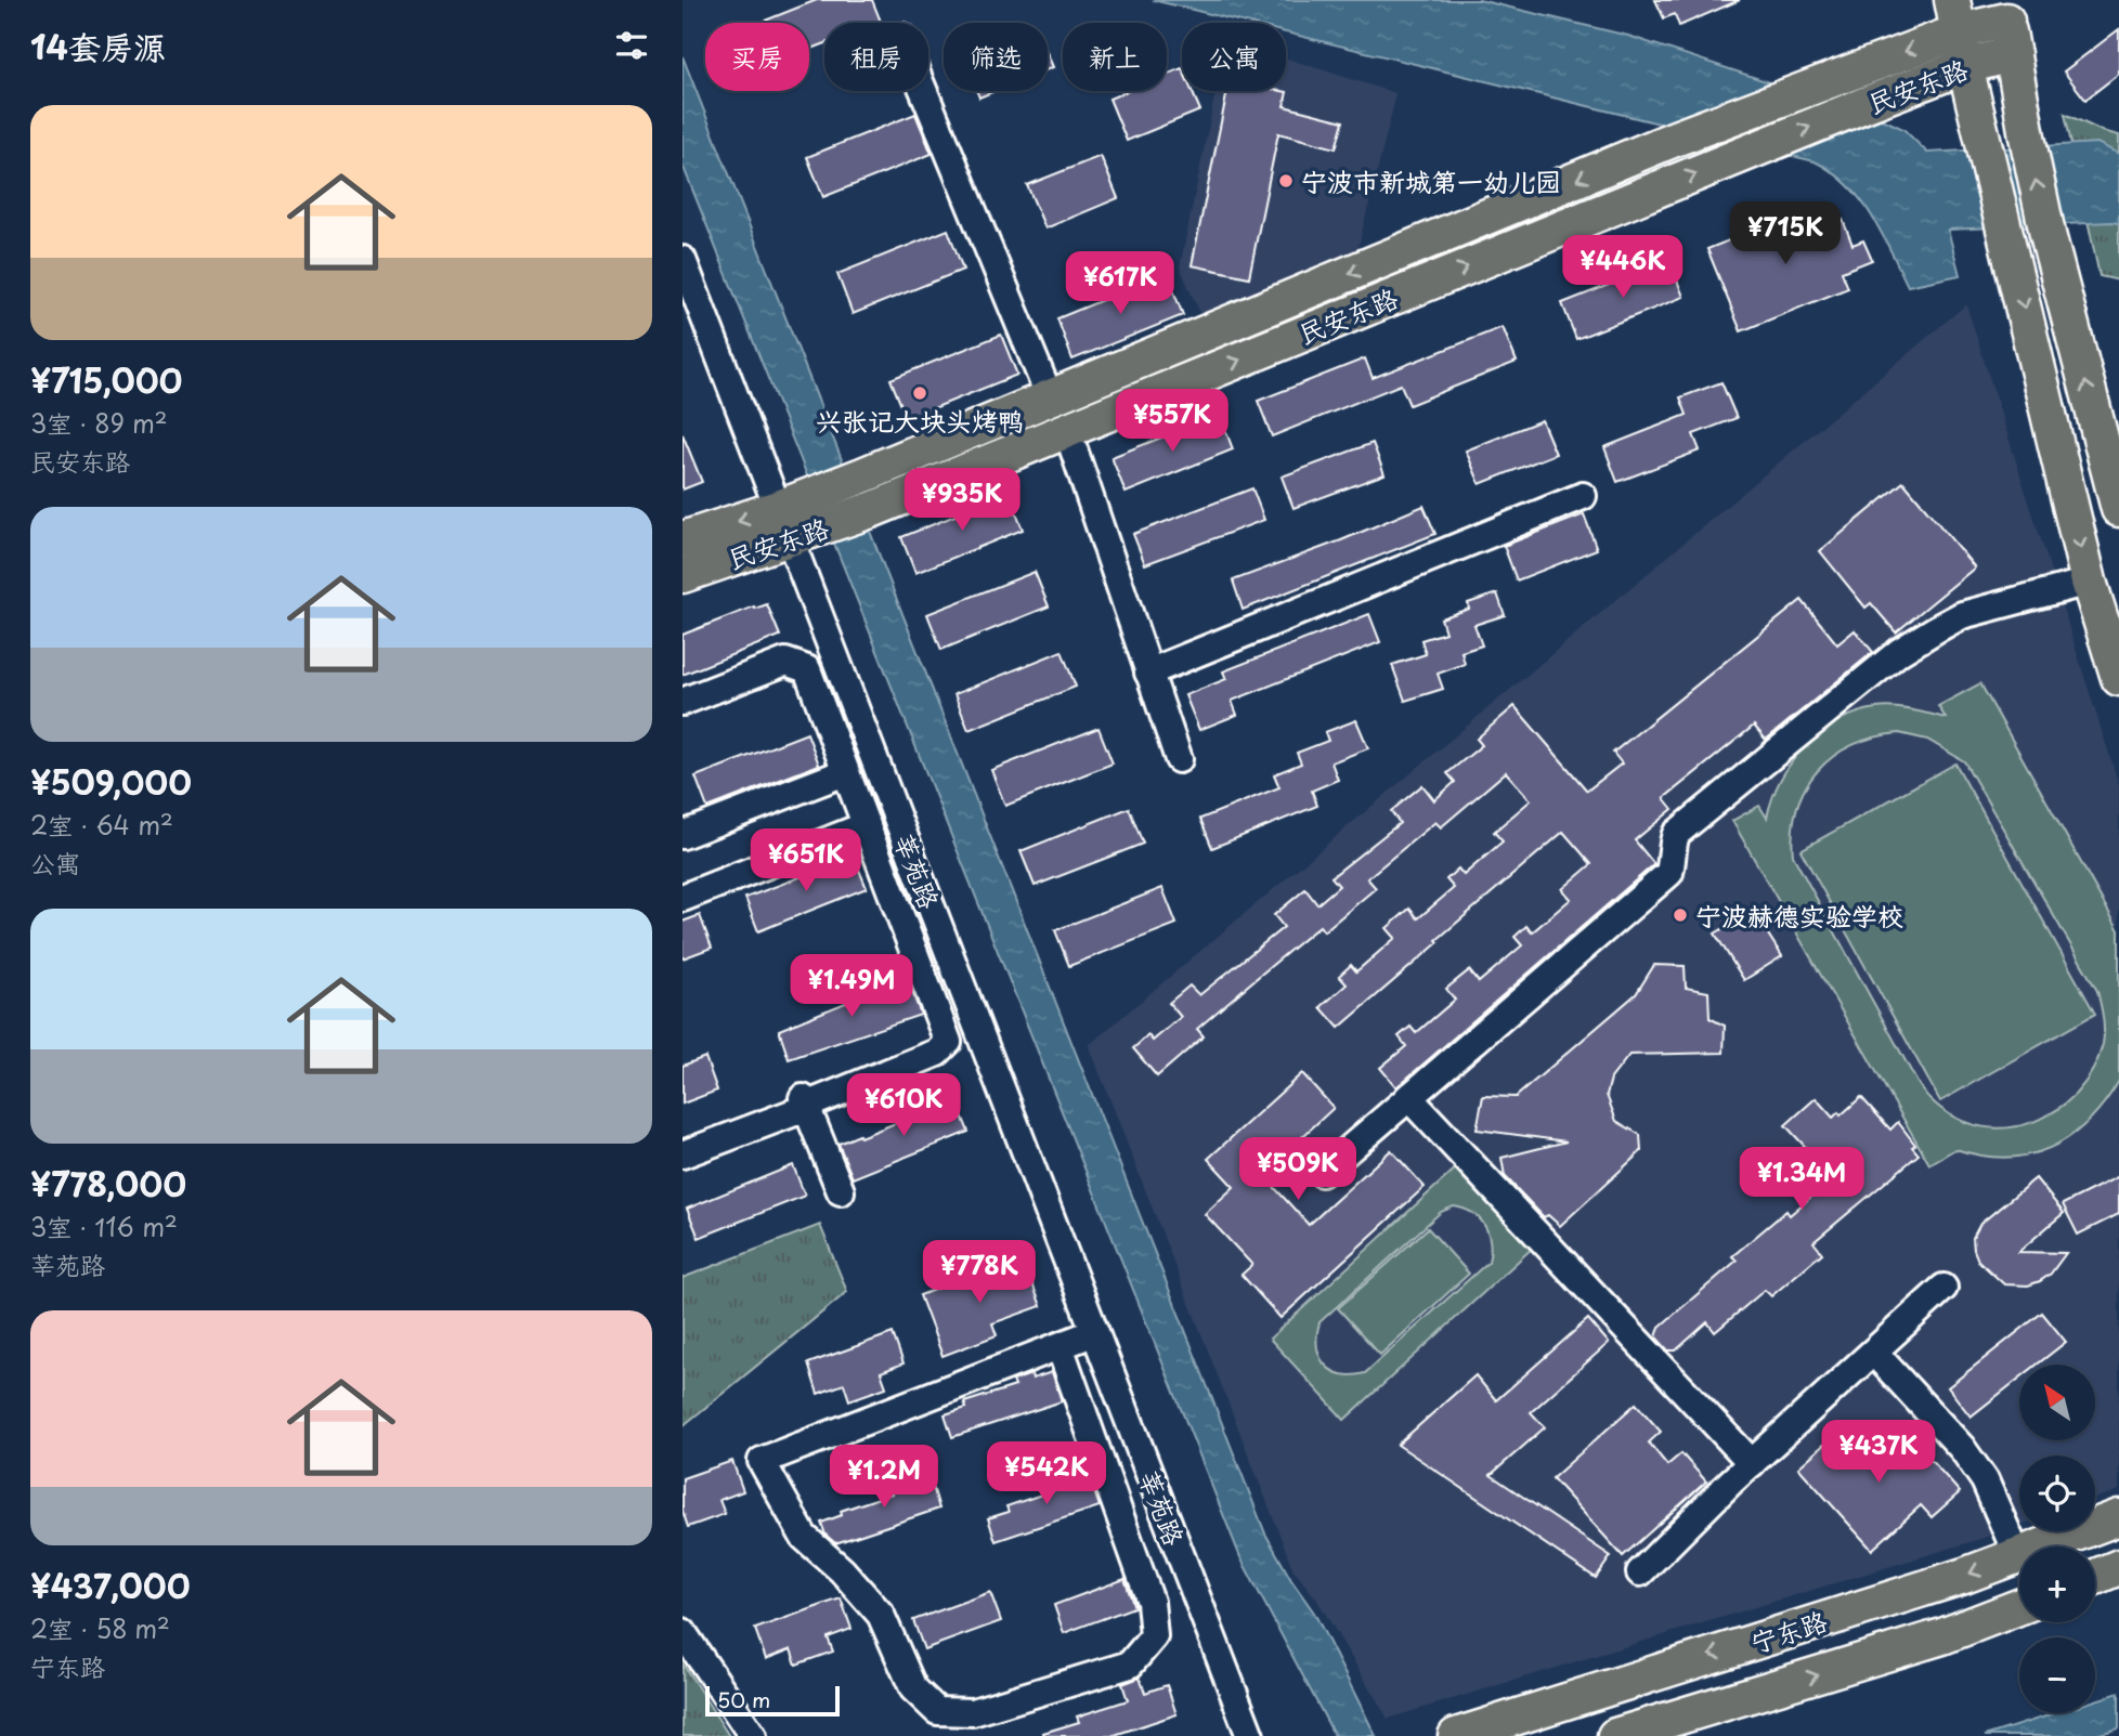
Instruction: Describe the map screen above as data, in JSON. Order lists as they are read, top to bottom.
{
  "streets": {
    "main road": ["民安东路", "宁东路"],
    "street": ["莘苑路"]
  },
  "crossings": [
    ["民安东路", "莘苑路"]
  ],
  "places": ["宁波市新城第一幼儿园", "兴张记大块头烤鸭", "宁波赫德实验学校"],
  "scale_bar": "50 m",
  "north": "top left",
  "page": {
    "heading": "14套房源",
    "chip": [
      "买房",
      "租房",
      "筛选",
      "新上",
      "公寓"
    ],
    "list": [
      {
        "name": "¥715,000",
        "note": "3室 · 89 m² · 民安东路"
      },
      {
        "name": "¥509,000",
        "note": "2室 · 64 m² · 公寓"
      },
      {
        "name": "¥778,000",
        "note": "3室 · 116 m² · 莘苑路"
      },
      {
        "name": "¥437,000",
        "note": "2室 · 58 m² · 宁东路"
      }
    ],
    "price": [
      "¥715K",
      "¥446K",
      "¥617K",
      "¥557K",
      "¥935K",
      "¥651K",
      "¥1.49M",
      "¥610K",
      "¥509K",
      "¥1.34M",
      "¥778K",
      "¥437K",
      "¥542K",
      "¥1.2M"
    ],
    "map_buttons": ["+", "−"],
    "scale": "50 m"
  }
}
